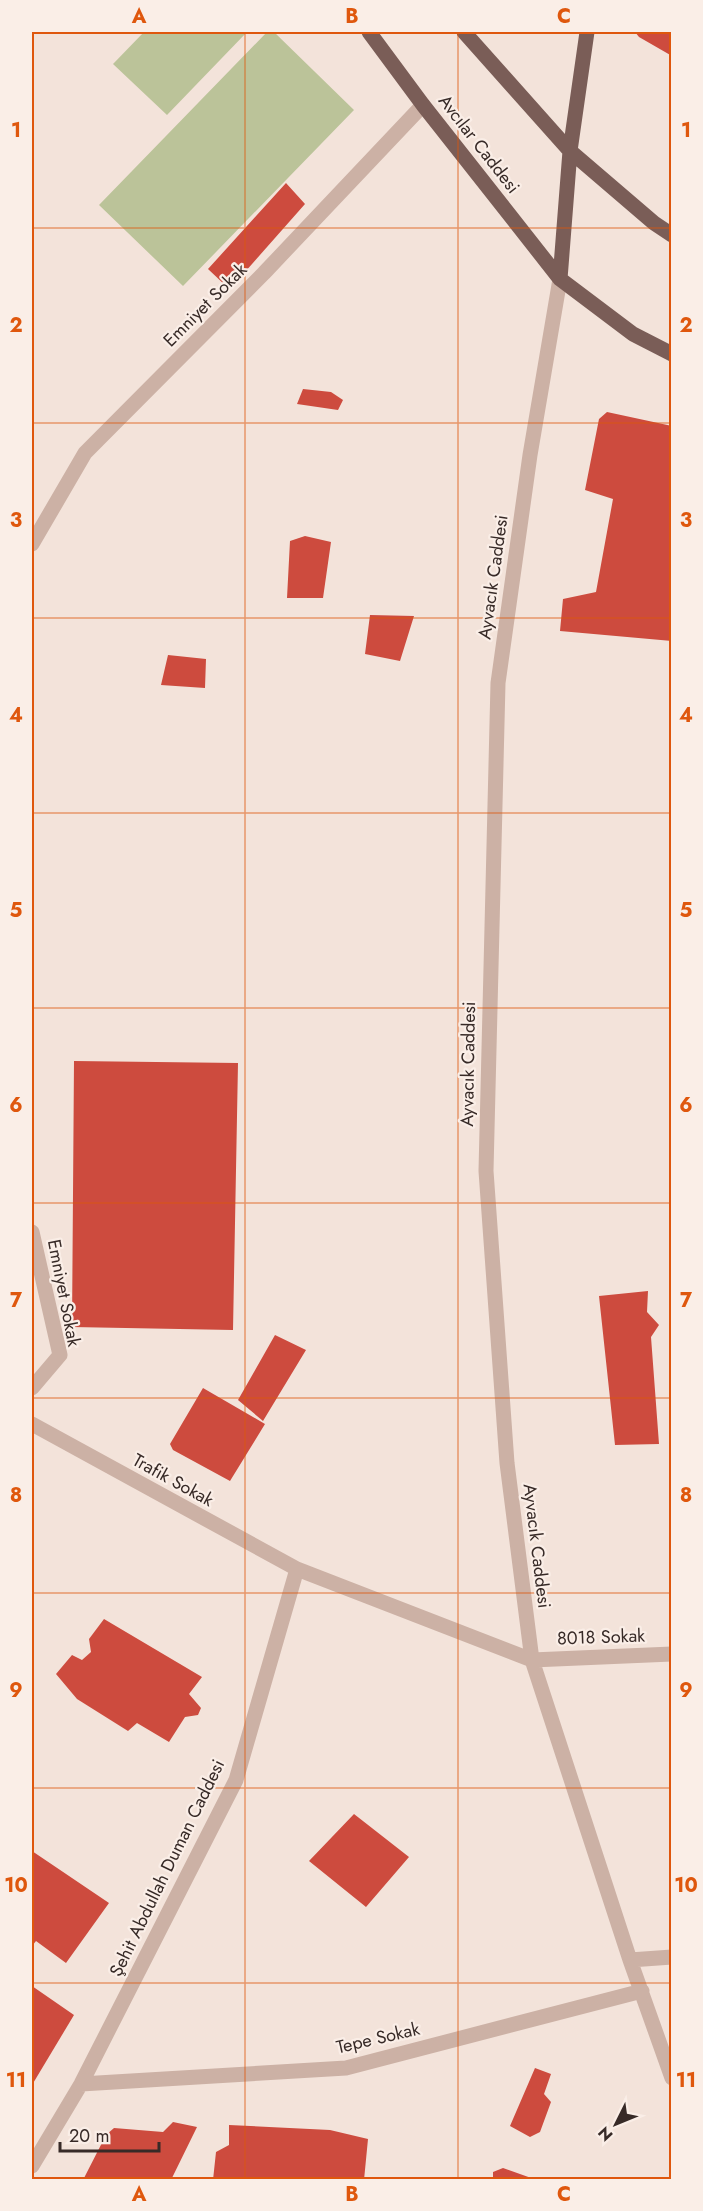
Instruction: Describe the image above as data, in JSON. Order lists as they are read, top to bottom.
{
  "streets": {
    "main road": ["Avcılar Caddesi", "Ayvacık Caddesi"],
    "street": [
      "Emniyet Sokak",
      "Trafik Sokak",
      "8018 Sokak",
      "Şehit Abdullah Duman Caddesi",
      "Tepe Sokak"
    ]
  },
  "crossings": [
    ["Avcılar Caddesi", "Emniyet Sokak"],
    ["Avcılar Caddesi", "Ayvacık Caddesi"],
    ["Ayvacık Caddesi", "Trafik Sokak"],
    ["Ayvacık Caddesi", "8018 Sokak"],
    ["Ayvacık Caddesi", "Tepe Sokak"],
    ["Trafik Sokak", "8018 Sokak"],
    ["Trafik Sokak", "Şehit Abdullah Duman Caddesi"],
    ["Şehit Abdullah Duman Caddesi", "Tepe Sokak"]
  ],
  "scale_bar": "20 m",
  "north": "bottom left",
  "grid": {
    "columns": ["A", "B", "C"],
    "rows": [
      "1",
      "2",
      "3",
      "4",
      "5",
      "6",
      "7",
      "8",
      "9",
      "10",
      "11"
    ]
  }
}
